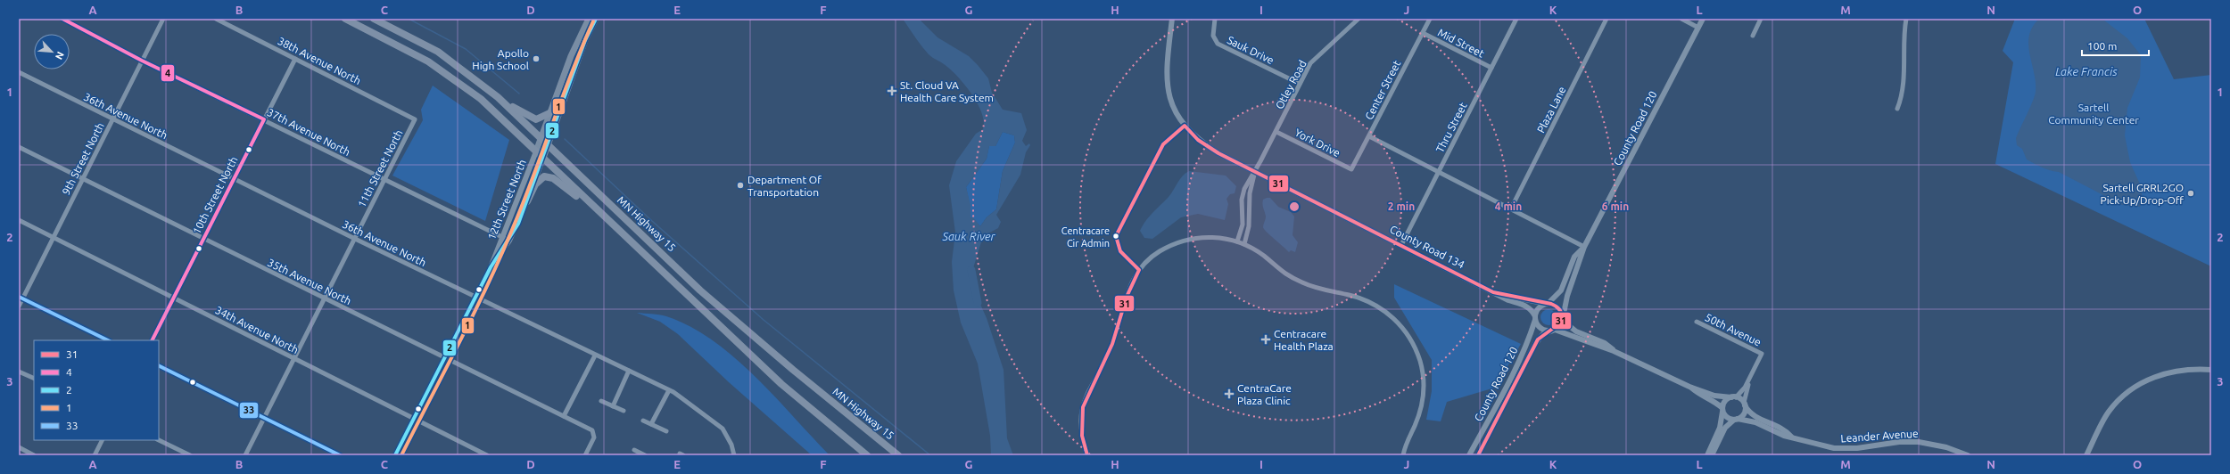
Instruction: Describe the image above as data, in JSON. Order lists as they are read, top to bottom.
{
  "streets": {
    "highway": ["MN Highway 15"],
    "main road": ["12th Street North"],
    "street": [
      "Mid Street",
      "Sauk Drive",
      "38th Avenue North",
      "Otley Road",
      "Center Street",
      "Plaza Lane",
      "36th Avenue North",
      "Thru Street",
      "County Road 120",
      "37th Avenue North",
      "York Drive",
      "9th Street North",
      "11th Street North",
      "10th Street North",
      "County Road 134",
      "35th Avenue North",
      "34th Avenue North",
      "50th Avenue",
      "Leander Avenue"
    ]
  },
  "crossings": [
    ["Mid Street", "Center Street"],
    ["Mid Street", "Thru Street"],
    ["Sauk Drive", "Otley Road"],
    ["38th Avenue North", "11th Street North"],
    ["38th Avenue North", "10th Street North"],
    ["Otley Road", "York Drive"],
    ["Otley Road", "County Road 134"],
    ["Center Street", "York Drive"],
    ["36th Avenue North", "9th Street North"],
    ["36th Avenue North", "11th Street North"],
    ["36th Avenue North", "10th Street North"],
    ["36th Avenue North", "12th Street North"],
    ["Thru Street", "County Road 134"],
    ["County Road 120", "County Road 134"],
    ["37th Avenue North", "9th Street North"],
    ["37th Avenue North", "11th Street North"],
    ["37th Avenue North", "10th Street North"],
    ["37th Avenue North", "12th Street North"],
    ["9th Street North", "35th Avenue North"],
    ["9th Street North", "34th Avenue North"],
    ["11th Street North", "35th Avenue North"],
    ["11th Street North", "34th Avenue North"],
    ["10th Street North", "35th Avenue North"],
    ["10th Street North", "34th Avenue North"],
    ["12th Street North", "MN Highway 15"],
    ["12th Street North", "35th Avenue North"],
    ["12th Street North", "34th Avenue North"]
  ],
  "water": ["Lake Francis", "Sauk River"],
  "parks": ["Sartell Community Center"],
  "places": {
    "other": [
      "Apollo High School",
      "Department Of Transportation",
      "Sartell GRRL2GO Pick-Up/Drop-Off",
      "Centracare Cir Admin"
    ],
    "health": ["St. Cloud VA Health Care System", "Centracare Health Plaza", "CentraCare Plaza Clinic"]
  },
  "lines": [
    "transit line 4",
    "transit line 2",
    "transit line 1",
    "transit line 31",
    "transit line 33"
  ],
  "legend": [
    "31",
    "4",
    "2",
    "1",
    "33"
  ],
  "scale_bar": "100 m",
  "north": "bottom right",
  "grid": {
    "columns": [
      "A",
      "B",
      "C",
      "D",
      "E",
      "F",
      "G",
      "H",
      "I",
      "J",
      "K",
      "L",
      "M",
      "N",
      "O"
    ],
    "rows": ["1", "2", "3"]
  },
  "rings": ["2 min", "4 min", "6 min"]
}
